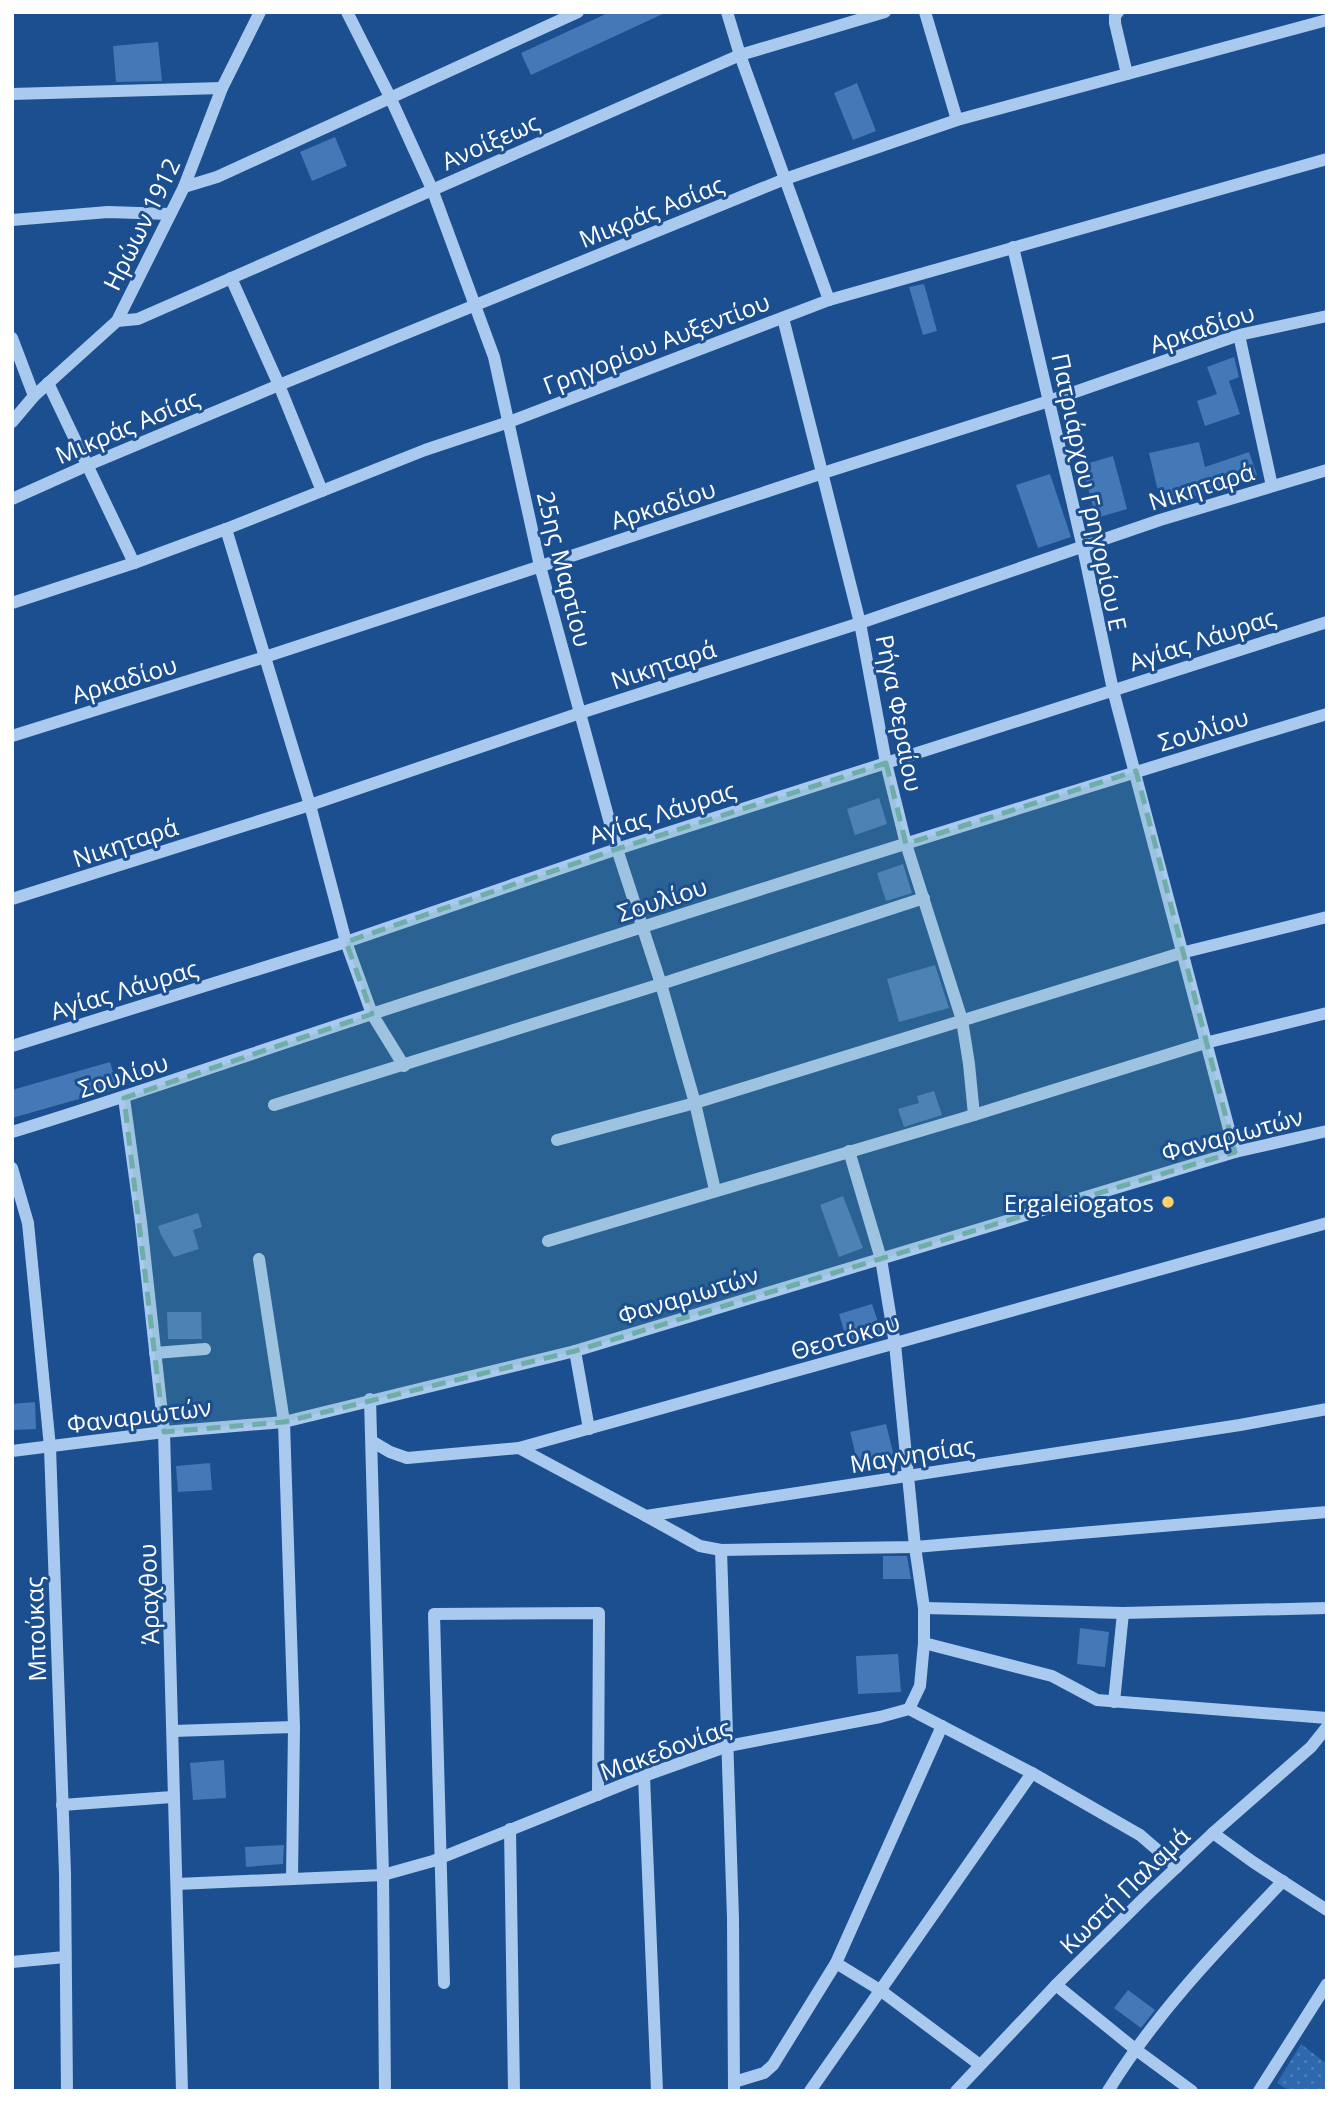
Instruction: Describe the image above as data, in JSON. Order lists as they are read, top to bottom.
{
  "streets": {
    "street": [
      "Ανοίξεως",
      "Μικράς Ασίας",
      "Ηρώων 1912",
      "Αρκαδίου",
      "Γρηγορίου Αυξεντίου",
      "Νικηταρά",
      "Πατριάρχου Γρηγορίου Ε",
      "25ης Μαρτίου",
      "Αγίας Λάυρας",
      "Ρήγα Φεραίου",
      "Σουλίου",
      "Φαναριωτών",
      "Θεοτόκου",
      "Μαγνησίας",
      "Άραχθου",
      "Μπούκας",
      "Μακεδονίας",
      "Κωστή Παλαμά"
    ]
  },
  "crossings": [
    ["Ανοίξεως", "Ηρώων 1912"],
    ["Ανοίξεως", "25ης Μαρτίου"],
    ["Μικράς Ασίας", "25ης Μαρτίου"],
    ["Αρκαδίου", "Πατριάρχου Γρηγορίου Ε"],
    ["Αρκαδίου", "25ης Μαρτίου"],
    ["Αρκαδίου", "Ρήγα Φεραίου"],
    ["Γρηγορίου Αυξεντίου", "Πατριάρχου Γρηγορίου Ε"],
    ["Γρηγορίου Αυξεντίου", "25ης Μαρτίου"],
    ["Γρηγορίου Αυξεντίου", "Ρήγα Φεραίου"],
    ["Νικηταρά", "Πατριάρχου Γρηγορίου Ε"],
    ["Νικηταρά", "25ης Μαρτίου"],
    ["Νικηταρά", "Ρήγα Φεραίου"],
    ["Πατριάρχου Γρηγορίου Ε", "Αγίας Λάυρας"],
    ["Πατριάρχου Γρηγορίου Ε", "Σουλίου"],
    ["Πατριάρχου Γρηγορίου Ε", "Φαναριωτών"],
    ["25ης Μαρτίου", "Αγίας Λάυρας"],
    ["25ης Μαρτίου", "Σουλίου"],
    ["Αγίας Λάυρας", "Ρήγα Φεραίου"],
    ["Ρήγα Φεραίου", "Σουλίου"],
    ["Σουλίου", "Άραχθου"],
    ["Φαναριωτών", "Άραχθου"],
    ["Φαναριωτών", "Μπούκας"],
    ["Άραχθου", "Μακεδονίας"]
  ],
  "places": ["Ergaleiogatos"]
}
